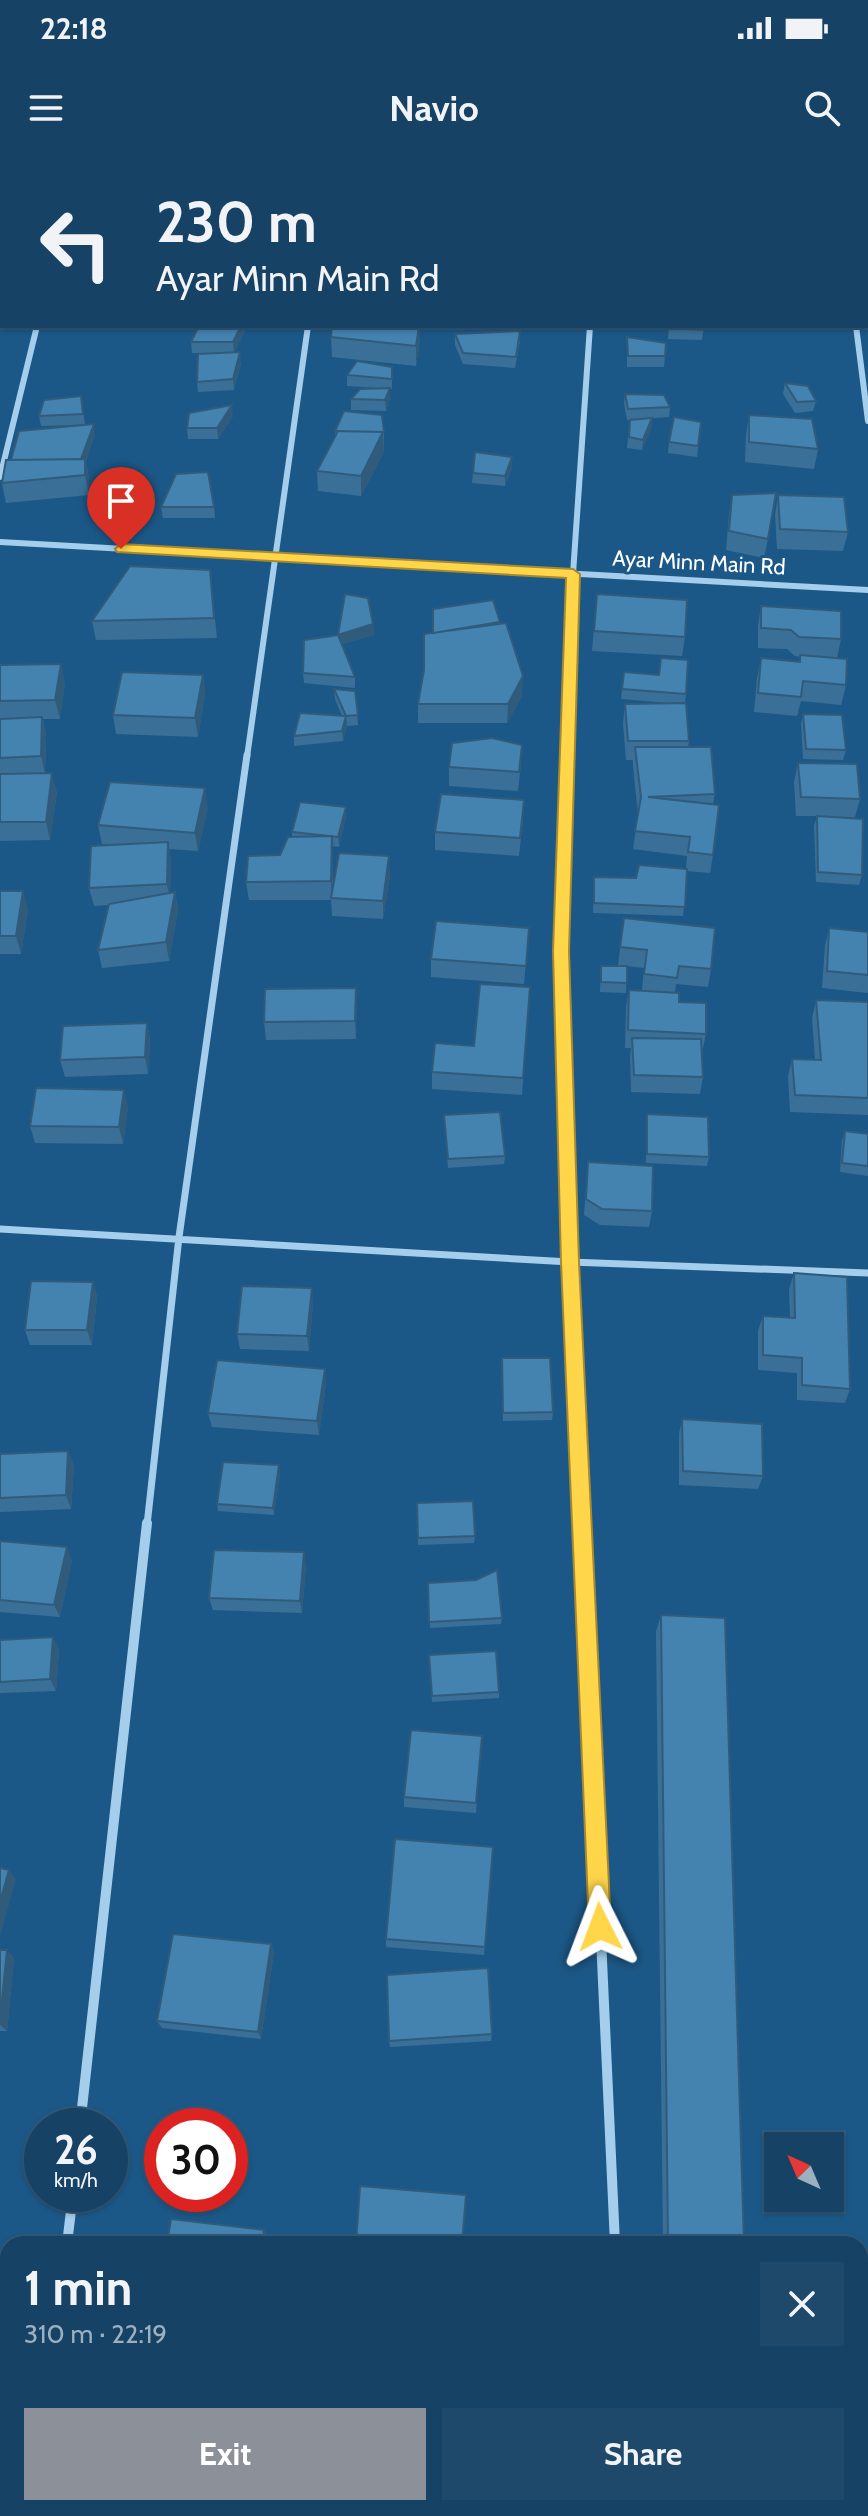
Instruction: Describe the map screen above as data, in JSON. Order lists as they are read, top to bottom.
{
  "streets": {
    "street": ["Ayar Minn Main Rd"]
  },
  "north": "top left",
  "page": {
    "status": "22:18",
    "header": "Navio",
    "turn": ["230 m", "Ayar Minn Main Rd"],
    "speed": "26 km/h",
    "limit": "30",
    "heading": ["1 min", "310 m · 22:19"],
    "buttons": ["Exit", "Share"]
  }
}
